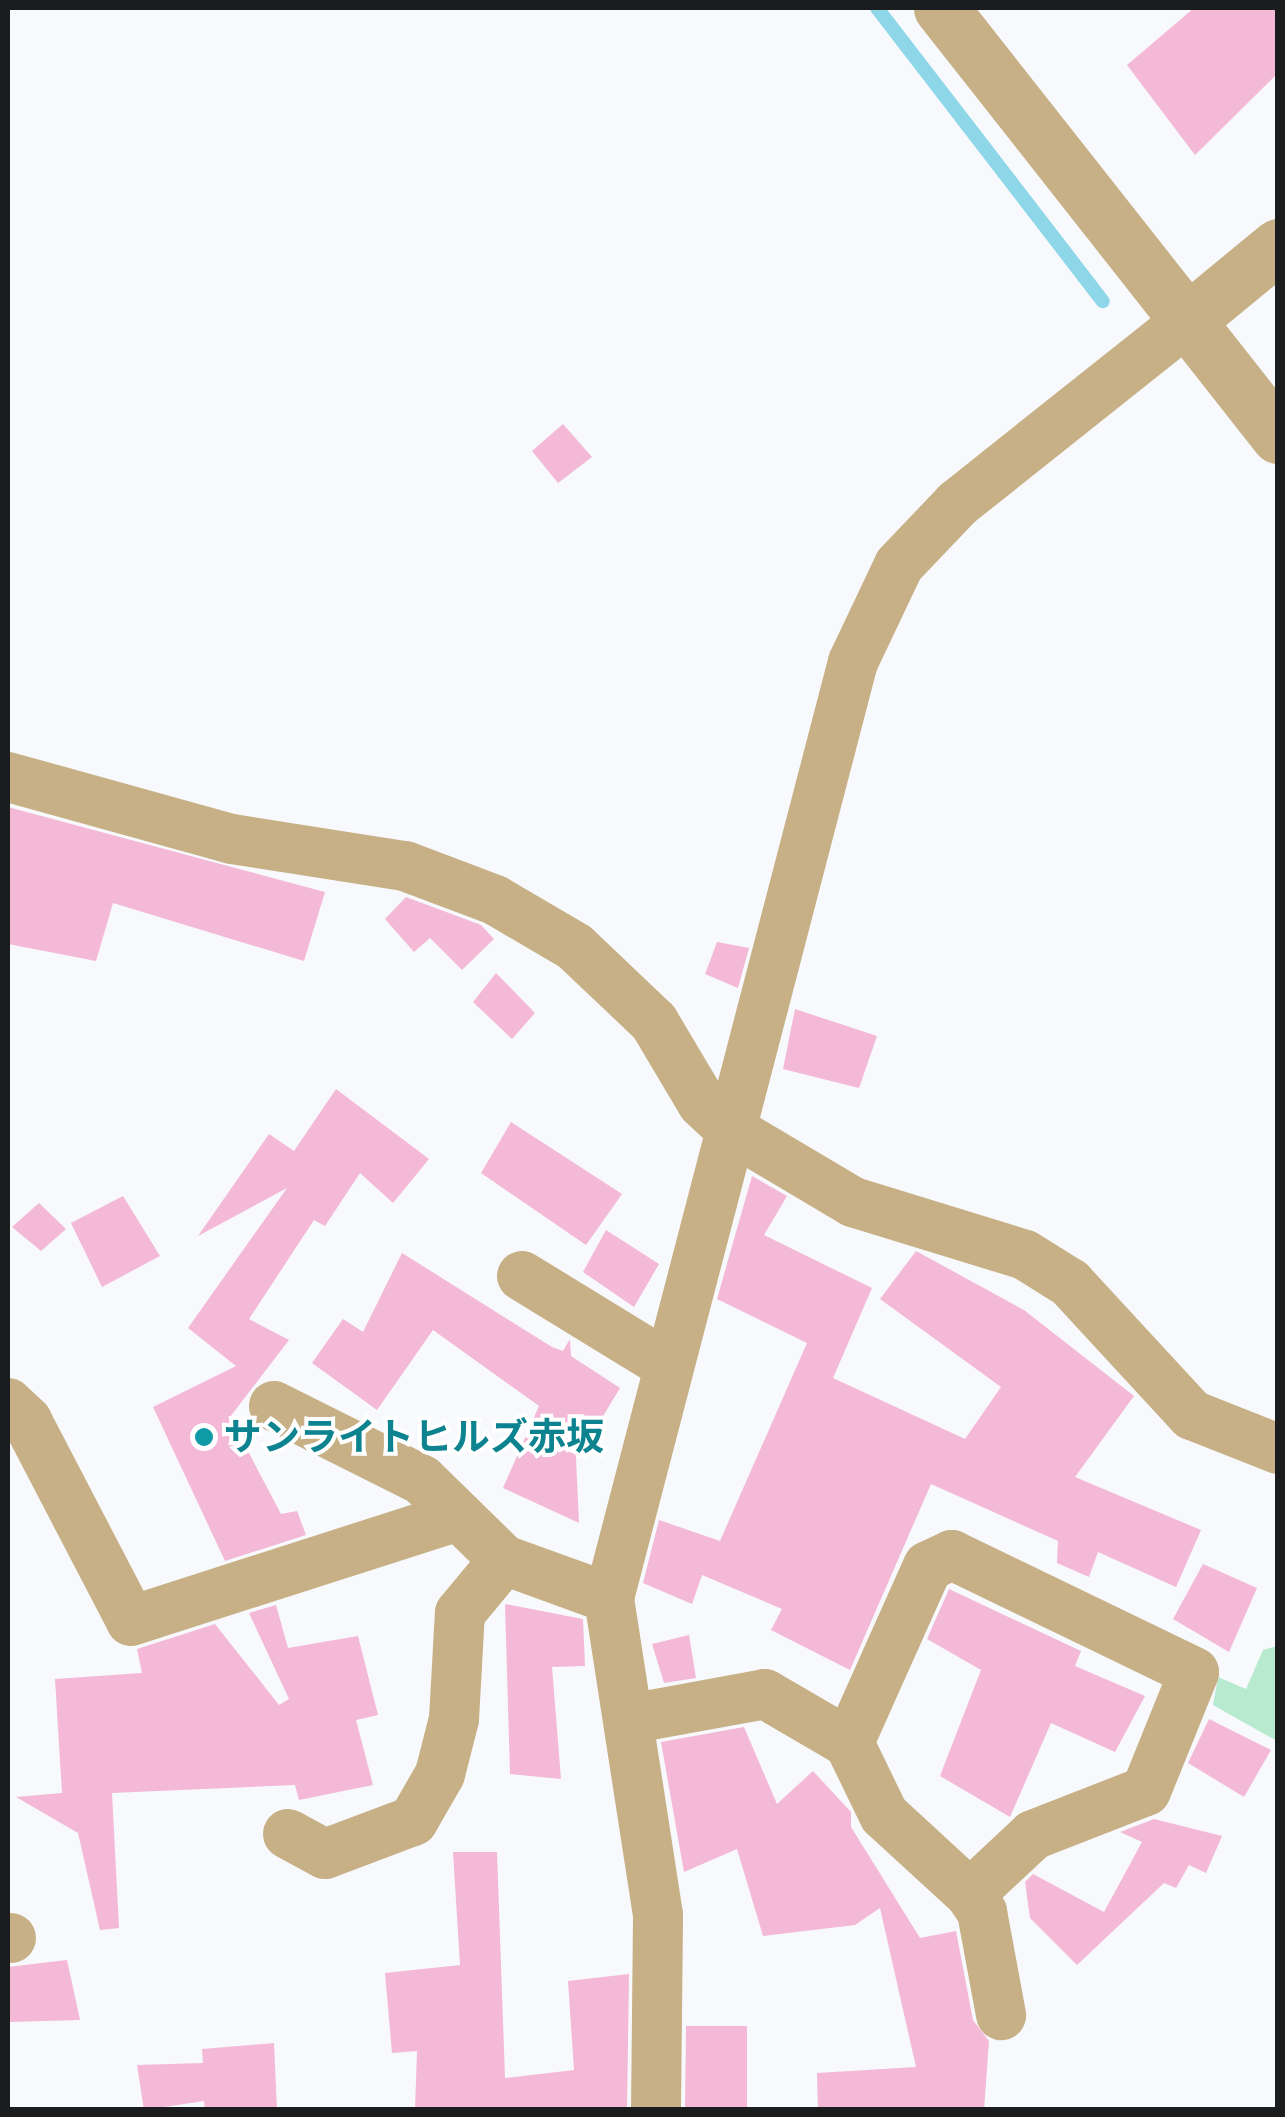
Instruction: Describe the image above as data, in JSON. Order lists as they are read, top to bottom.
{
  "places": ["サンライトヒルズ赤坂"]
}
